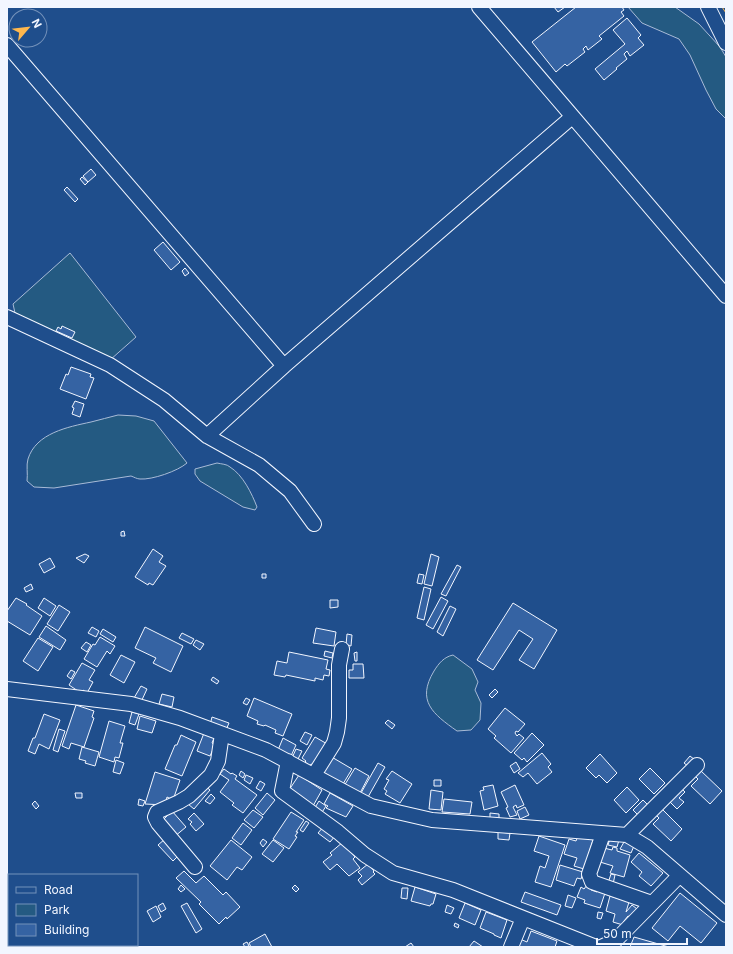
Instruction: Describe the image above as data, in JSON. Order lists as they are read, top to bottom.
{
  "legend": ["Road", "Park", "Building"],
  "scale_bar": "50 m",
  "north": "top right"
}
